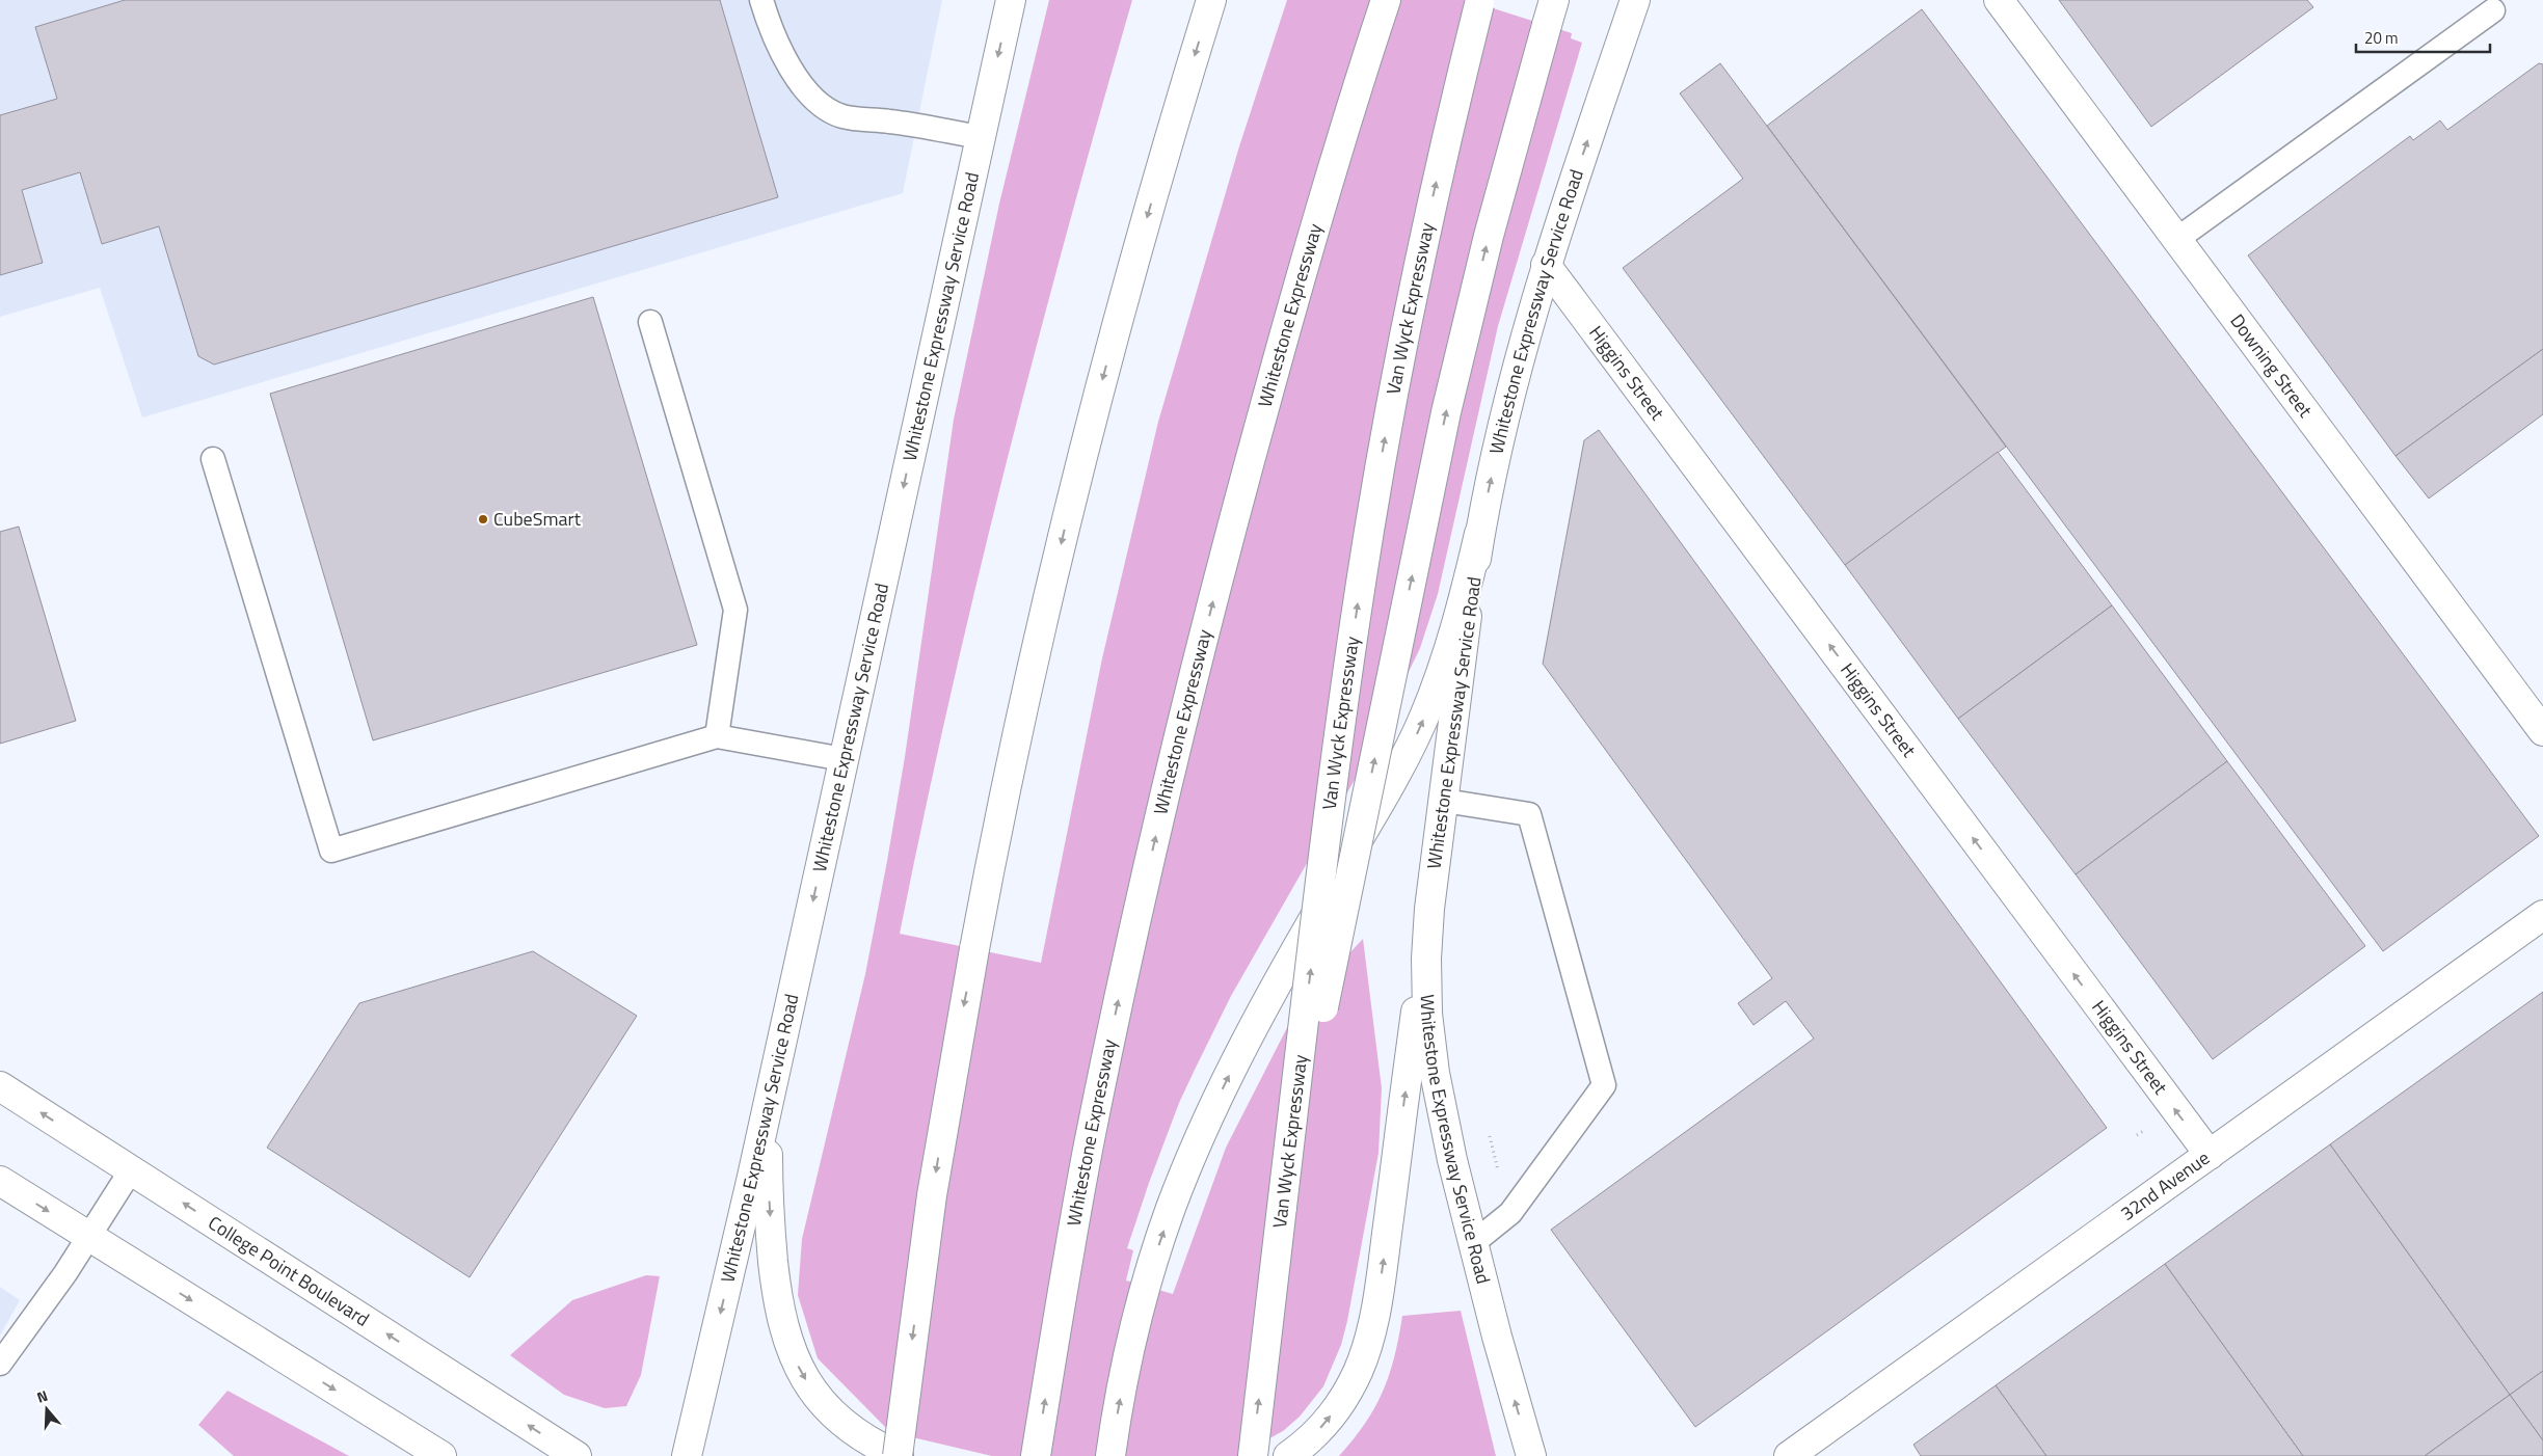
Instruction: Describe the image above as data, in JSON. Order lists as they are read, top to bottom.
{
  "streets": {
    "main road": [
      "Van Wyck Expressway",
      "Whitestone Expressway Service Road",
      "Whitestone Expressway",
      "Downing Street",
      "Higgins Street",
      "32nd Avenue",
      "College Point Boulevard"
    ]
  },
  "crossings": [
    ["Whitestone Expressway Service Road", "Higgins Street"],
    ["Higgins Street", "32nd Avenue"]
  ],
  "one_way": ["Higgins Street"],
  "places": ["CubeSmart"],
  "scale_bar": "20 m",
  "north": "top"
}
